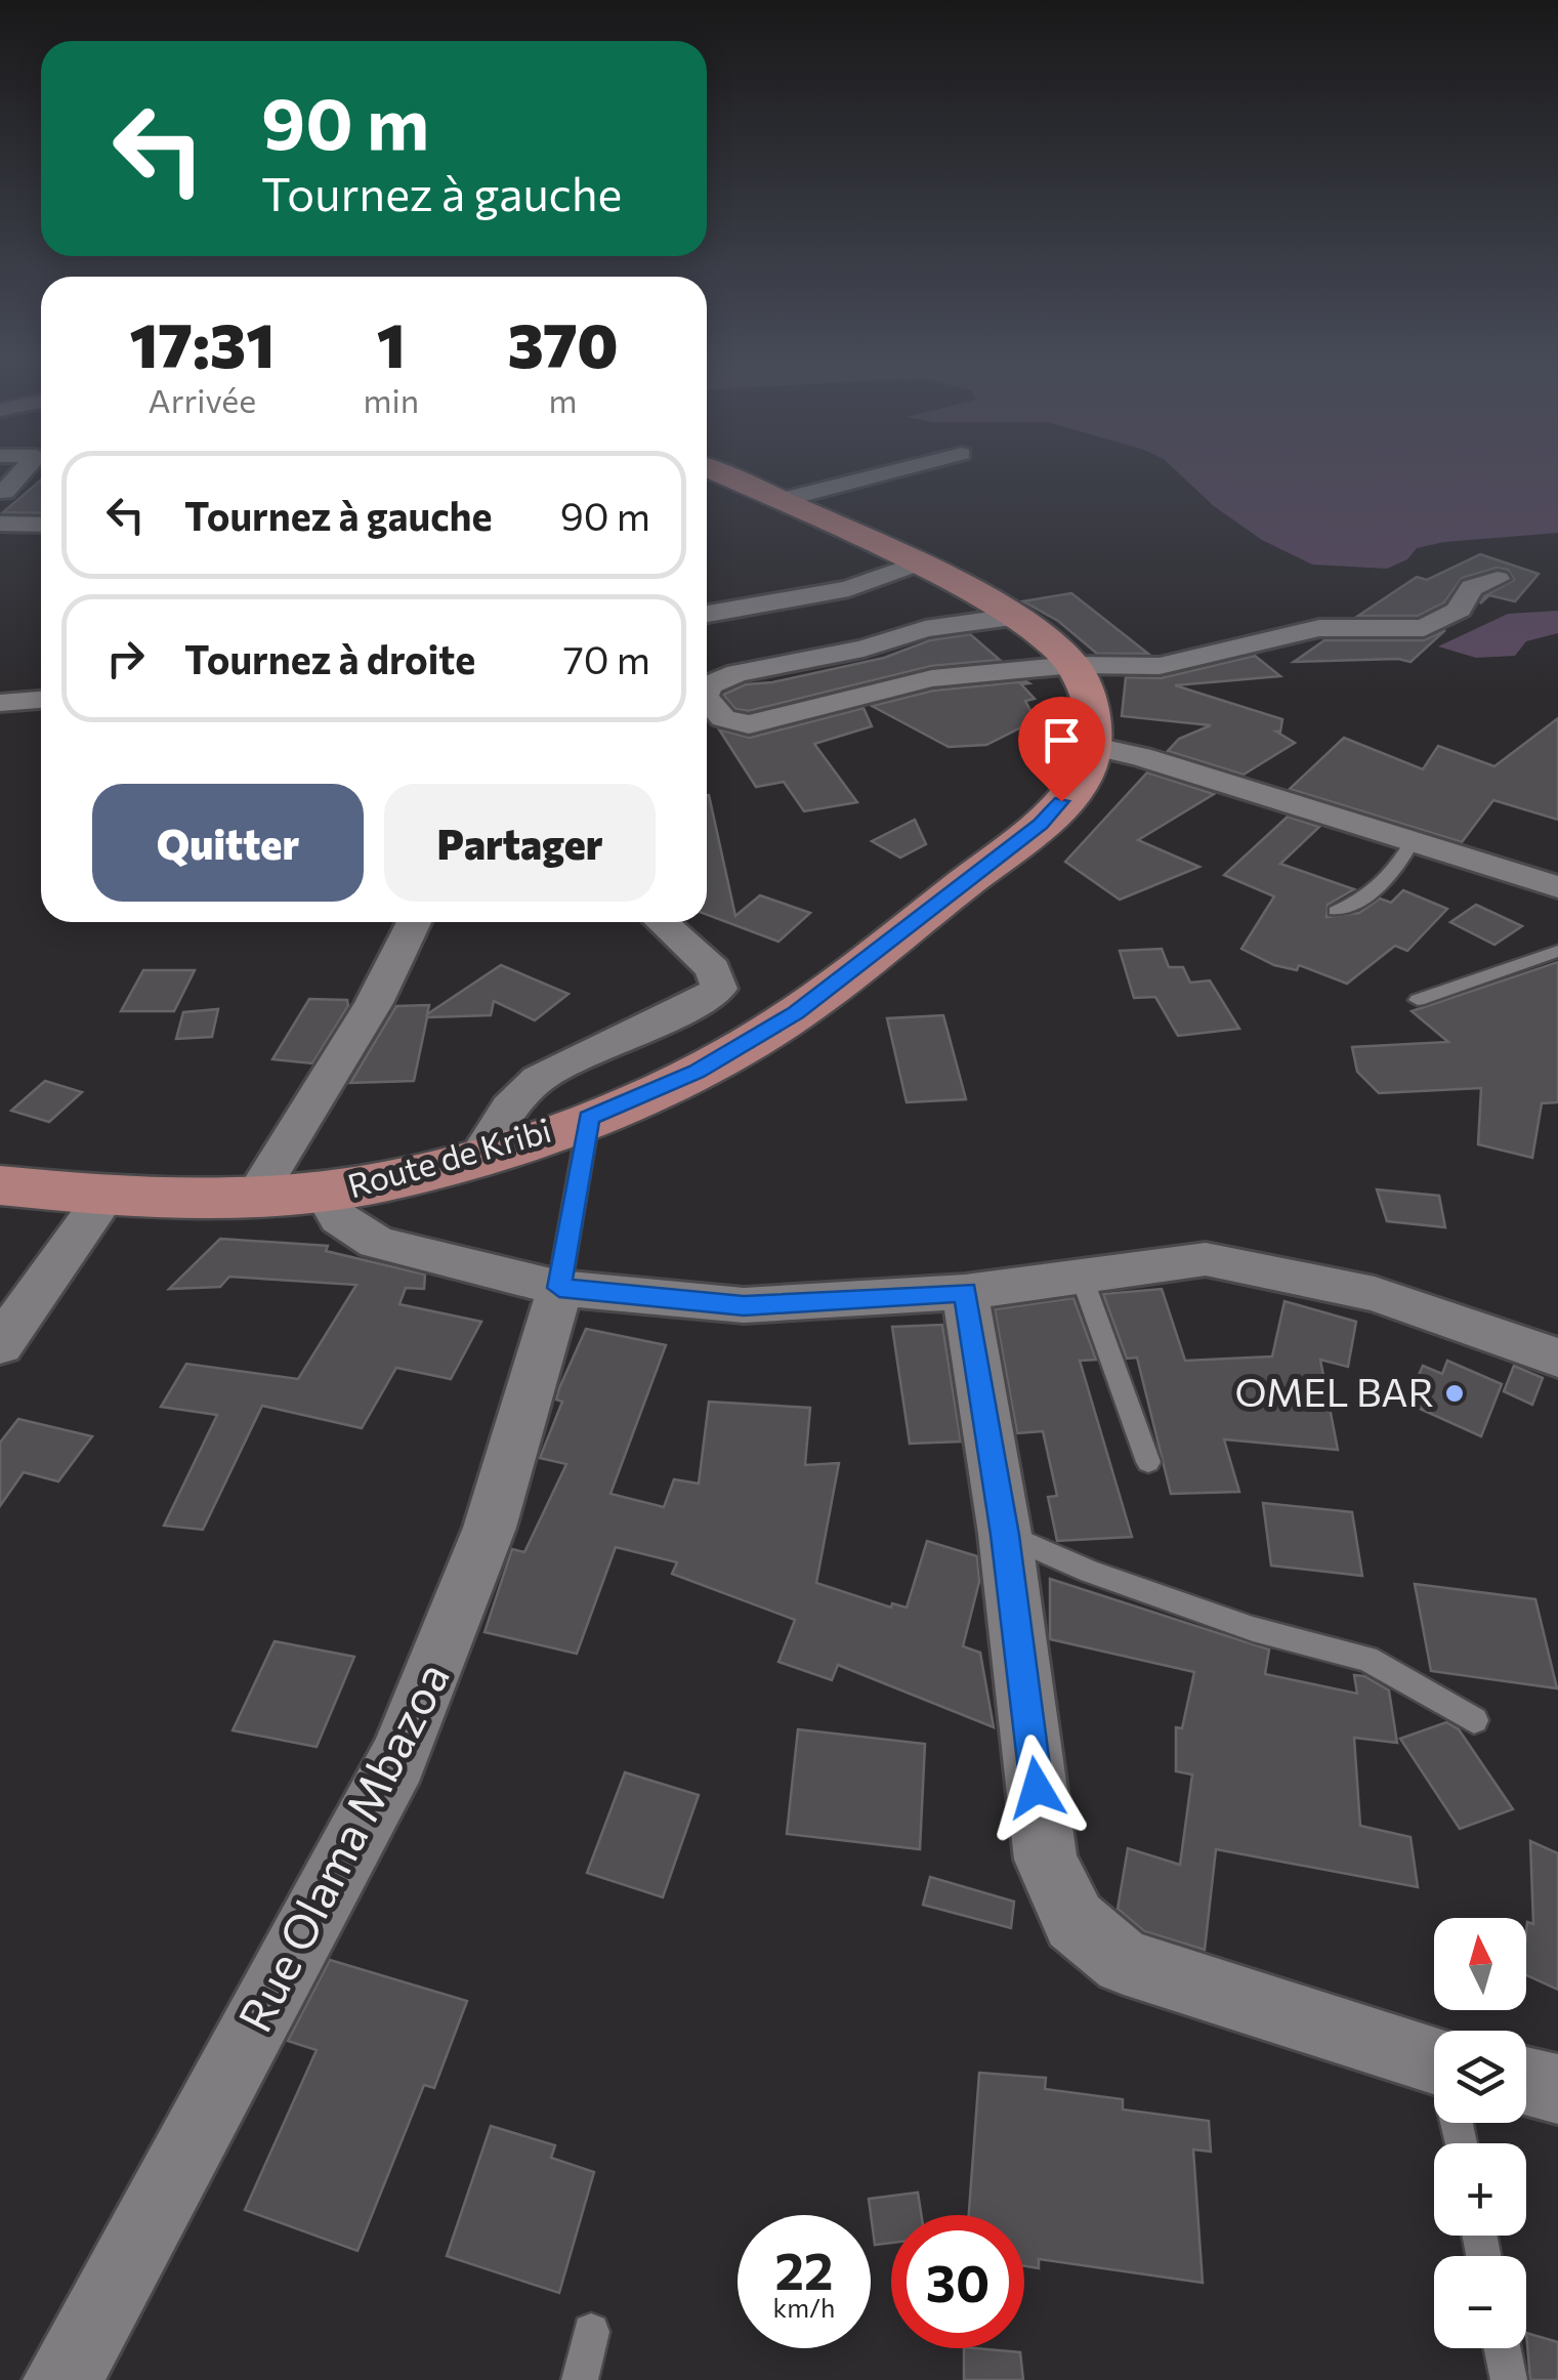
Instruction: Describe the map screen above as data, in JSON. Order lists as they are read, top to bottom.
{
  "streets": {
    "main road": ["Route de Kribi"],
    "street": ["Rue Olama Mbazoa"]
  },
  "places": ["OMEL BAR"],
  "north": "top",
  "page": {
    "turn": ["90 m", "Tournez à gauche"],
    "eta": [
      "17:31",
      "Arrivée",
      "1",
      "min",
      "370",
      "m"
    ],
    "list": [
      {
        "name": "Tournez à gauche",
        "value": "90 m"
      },
      {
        "name": "Tournez à droite",
        "value": "70 m"
      }
    ],
    "buttons": ["Quitter", "Partager"],
    "map_buttons": ["+", "−"],
    "speed": "22 km/h",
    "limit": "30"
  }
}
